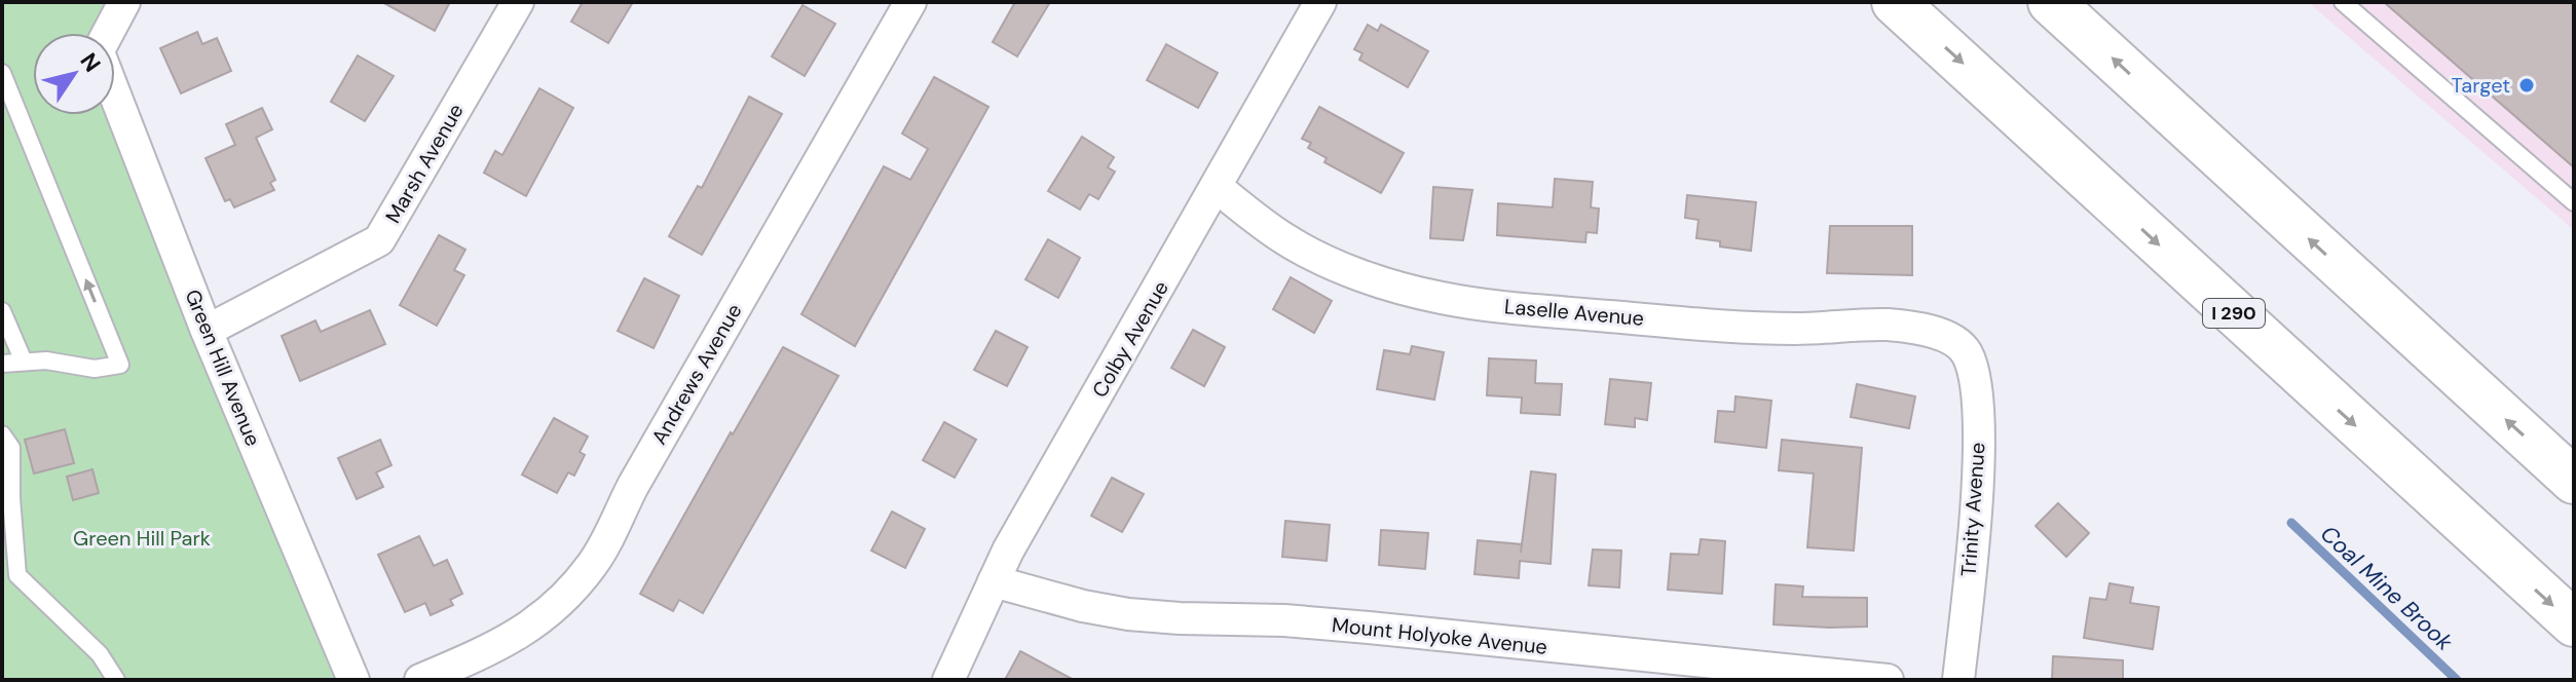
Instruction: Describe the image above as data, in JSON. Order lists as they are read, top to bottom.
{
  "streets": {
    "highway": ["I 290"],
    "street": [
      "Marsh Avenue",
      "Laselle Avenue",
      "Colby Avenue",
      "Green Hill Avenue",
      "Andrews Avenue",
      "Trinity Avenue",
      "Mount Holyoke Avenue"
    ]
  },
  "crossings": [
    ["Marsh Avenue", "Green Hill Avenue"],
    ["Laselle Avenue", "Colby Avenue"],
    ["Laselle Avenue", "Trinity Avenue"],
    ["Colby Avenue", "Mount Holyoke Avenue"]
  ],
  "water": ["Coal Mine Brook"],
  "parks": ["Green Hill Park"],
  "places": ["Target"],
  "north": "top right"
}
